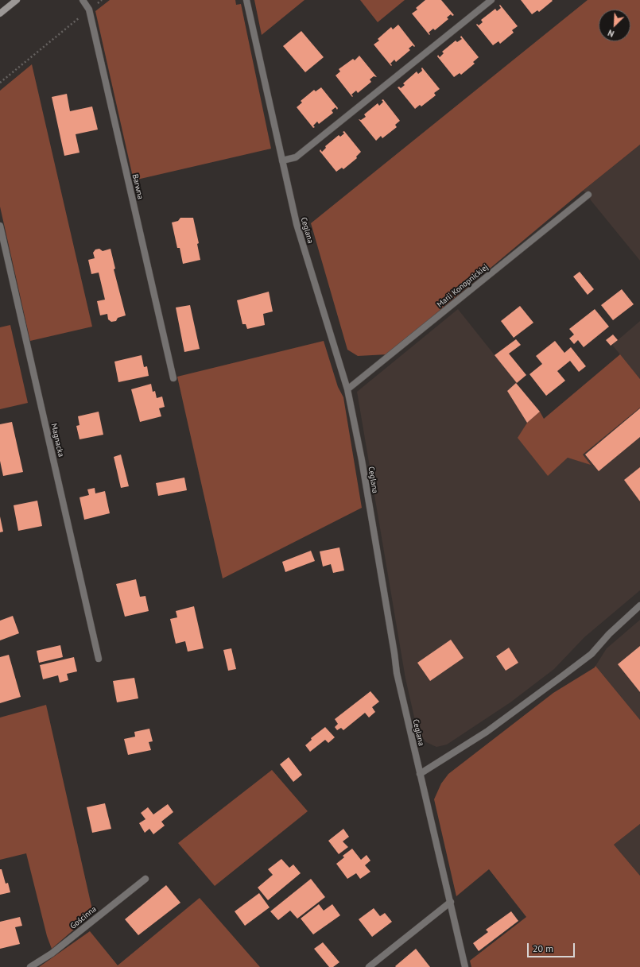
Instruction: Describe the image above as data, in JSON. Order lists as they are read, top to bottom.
{
  "streets": {
    "street": [
      "Barwna",
      "Ceglana",
      "Marii Konopnickiej",
      "Magnacka",
      "Gościnna"
    ]
  },
  "crossings": [
    ["Ceglana", "Marii Konopnickiej"]
  ],
  "scale_bar": "20 m",
  "north": "bottom left"
}
